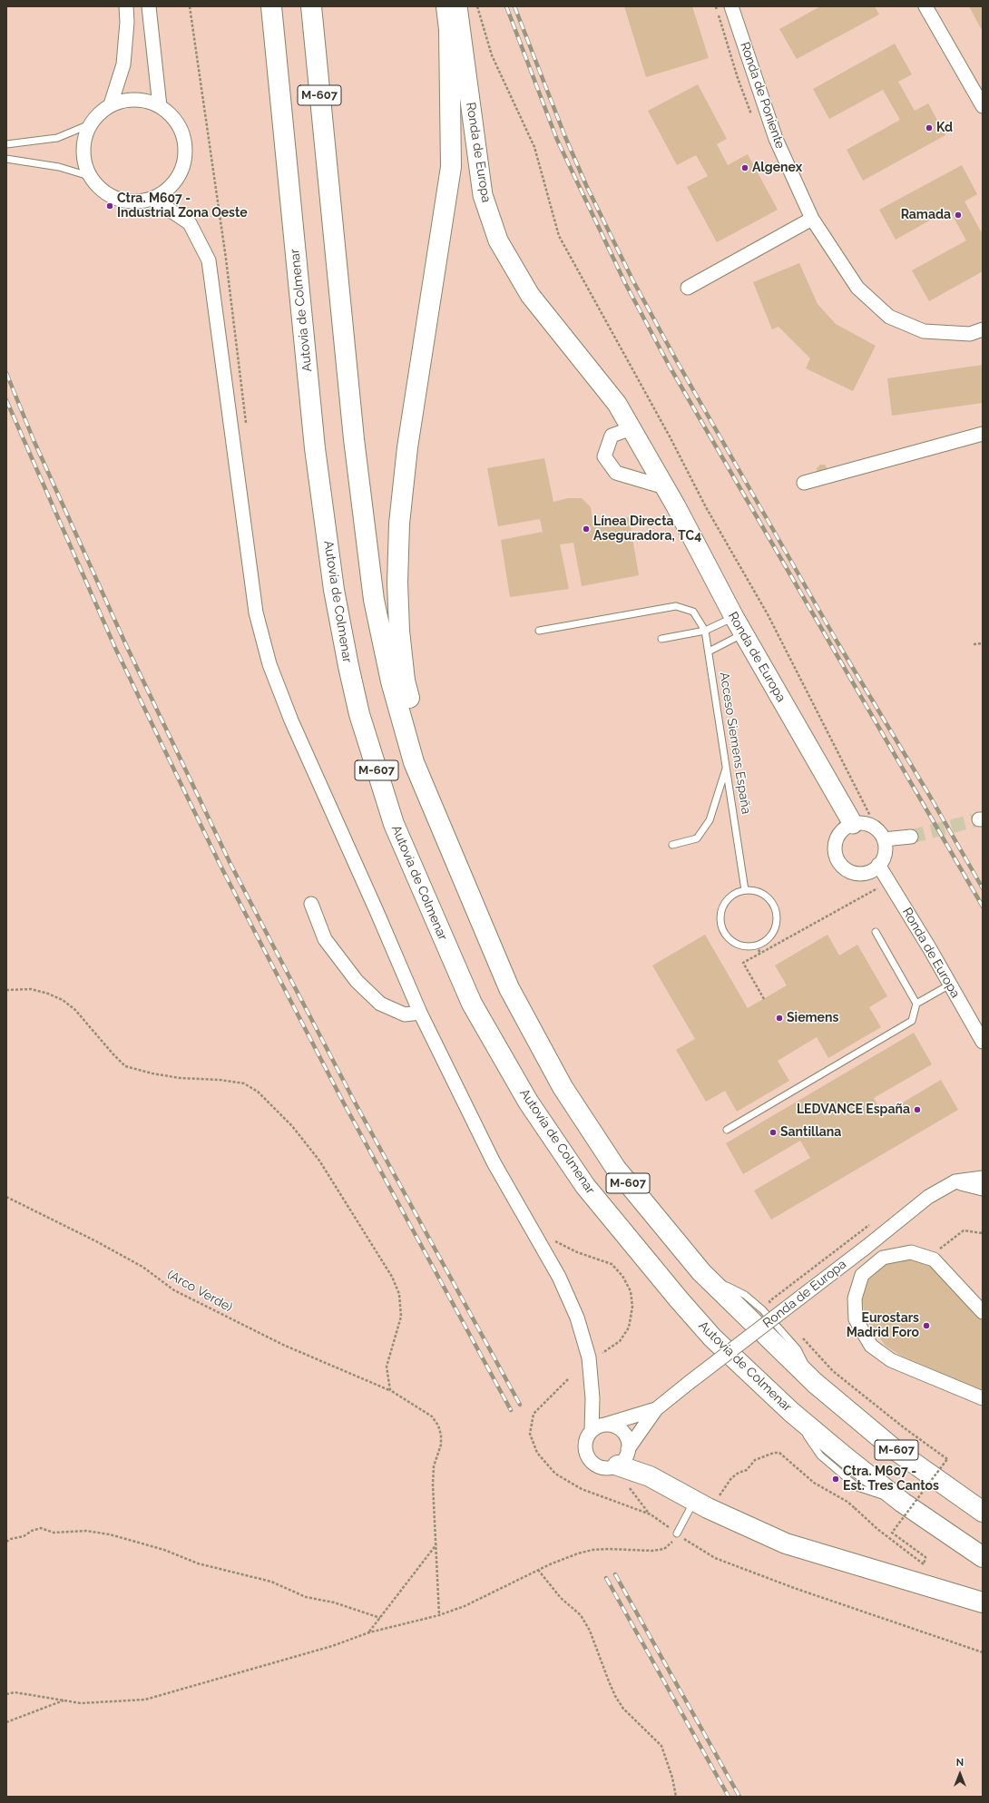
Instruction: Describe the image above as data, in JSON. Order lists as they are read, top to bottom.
{
  "streets": {
    "highway": ["M-607", "Autovía de Colmenar"],
    "street": ["Ronda de Poniente", "Ronda de Europa"],
    "lane": ["Acceso Siemens España"],
    "path": ["(Arco Verde)"]
  },
  "places": [
    "Kd",
    "Algenex",
    "Ctra. M607 - Industrial Zona Oeste",
    "Ramada",
    "Línea Directa Aseguradora, TC4",
    "Siemens",
    "LEDVANCE España",
    "Santillana",
    "Eurostars Madrid Foro",
    "Ctra. M607 - Est. Tres Cantos"
  ],
  "north": "top"
}
